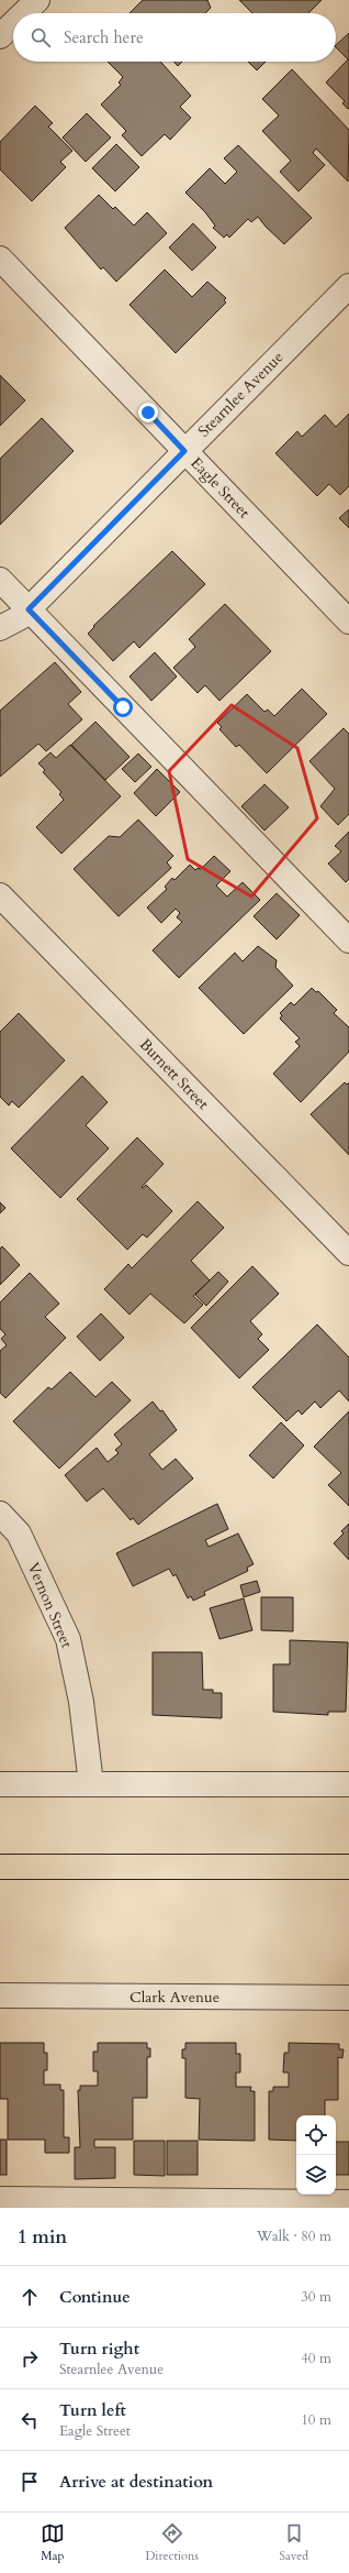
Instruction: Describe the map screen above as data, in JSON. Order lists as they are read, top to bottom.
{
  "streets": {
    "street": [
      "Stearnlee Avenue",
      "Eagle Street",
      "Burnett Street",
      "Vernon Street",
      "Clark Avenue"
    ]
  },
  "crossings": [
    ["Stearnlee Avenue", "Eagle Street"]
  ],
  "page": {
    "search": "Search here",
    "heading": ["1 min", "Walk · 80 m"],
    "list": [
      ["Continue", "30 m"],
      ["Turn right", "Stearnlee Avenue", "40 m"],
      ["Turn left", "Eagle Street", "10 m"],
      "Arrive at destination"
    ],
    "nav": ["Map", "Directions", "Saved"]
  }
}
